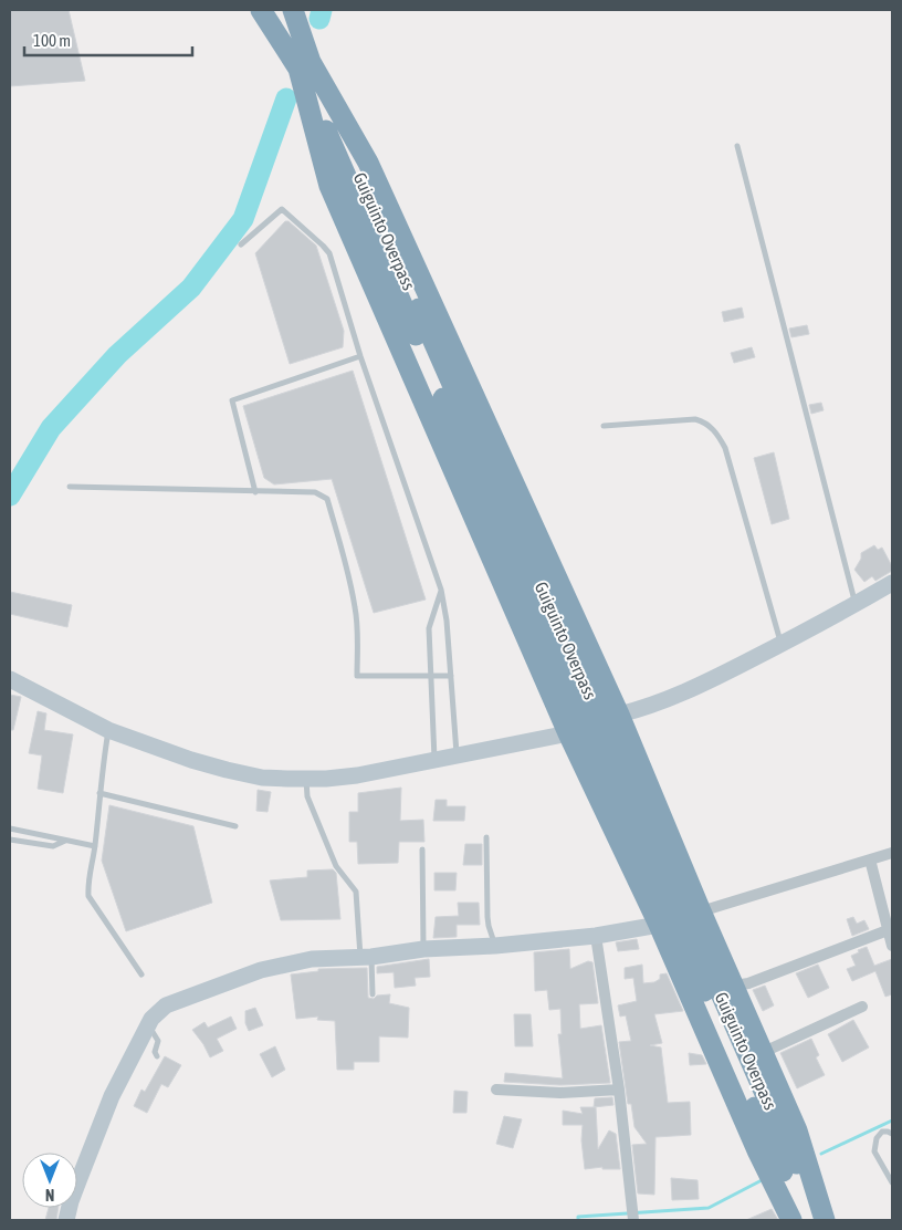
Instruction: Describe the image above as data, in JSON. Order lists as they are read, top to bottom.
{
  "streets": {
    "highway": ["Guiguinto Overpass"]
  },
  "scale_bar": "100 m",
  "north": "bottom"
}
